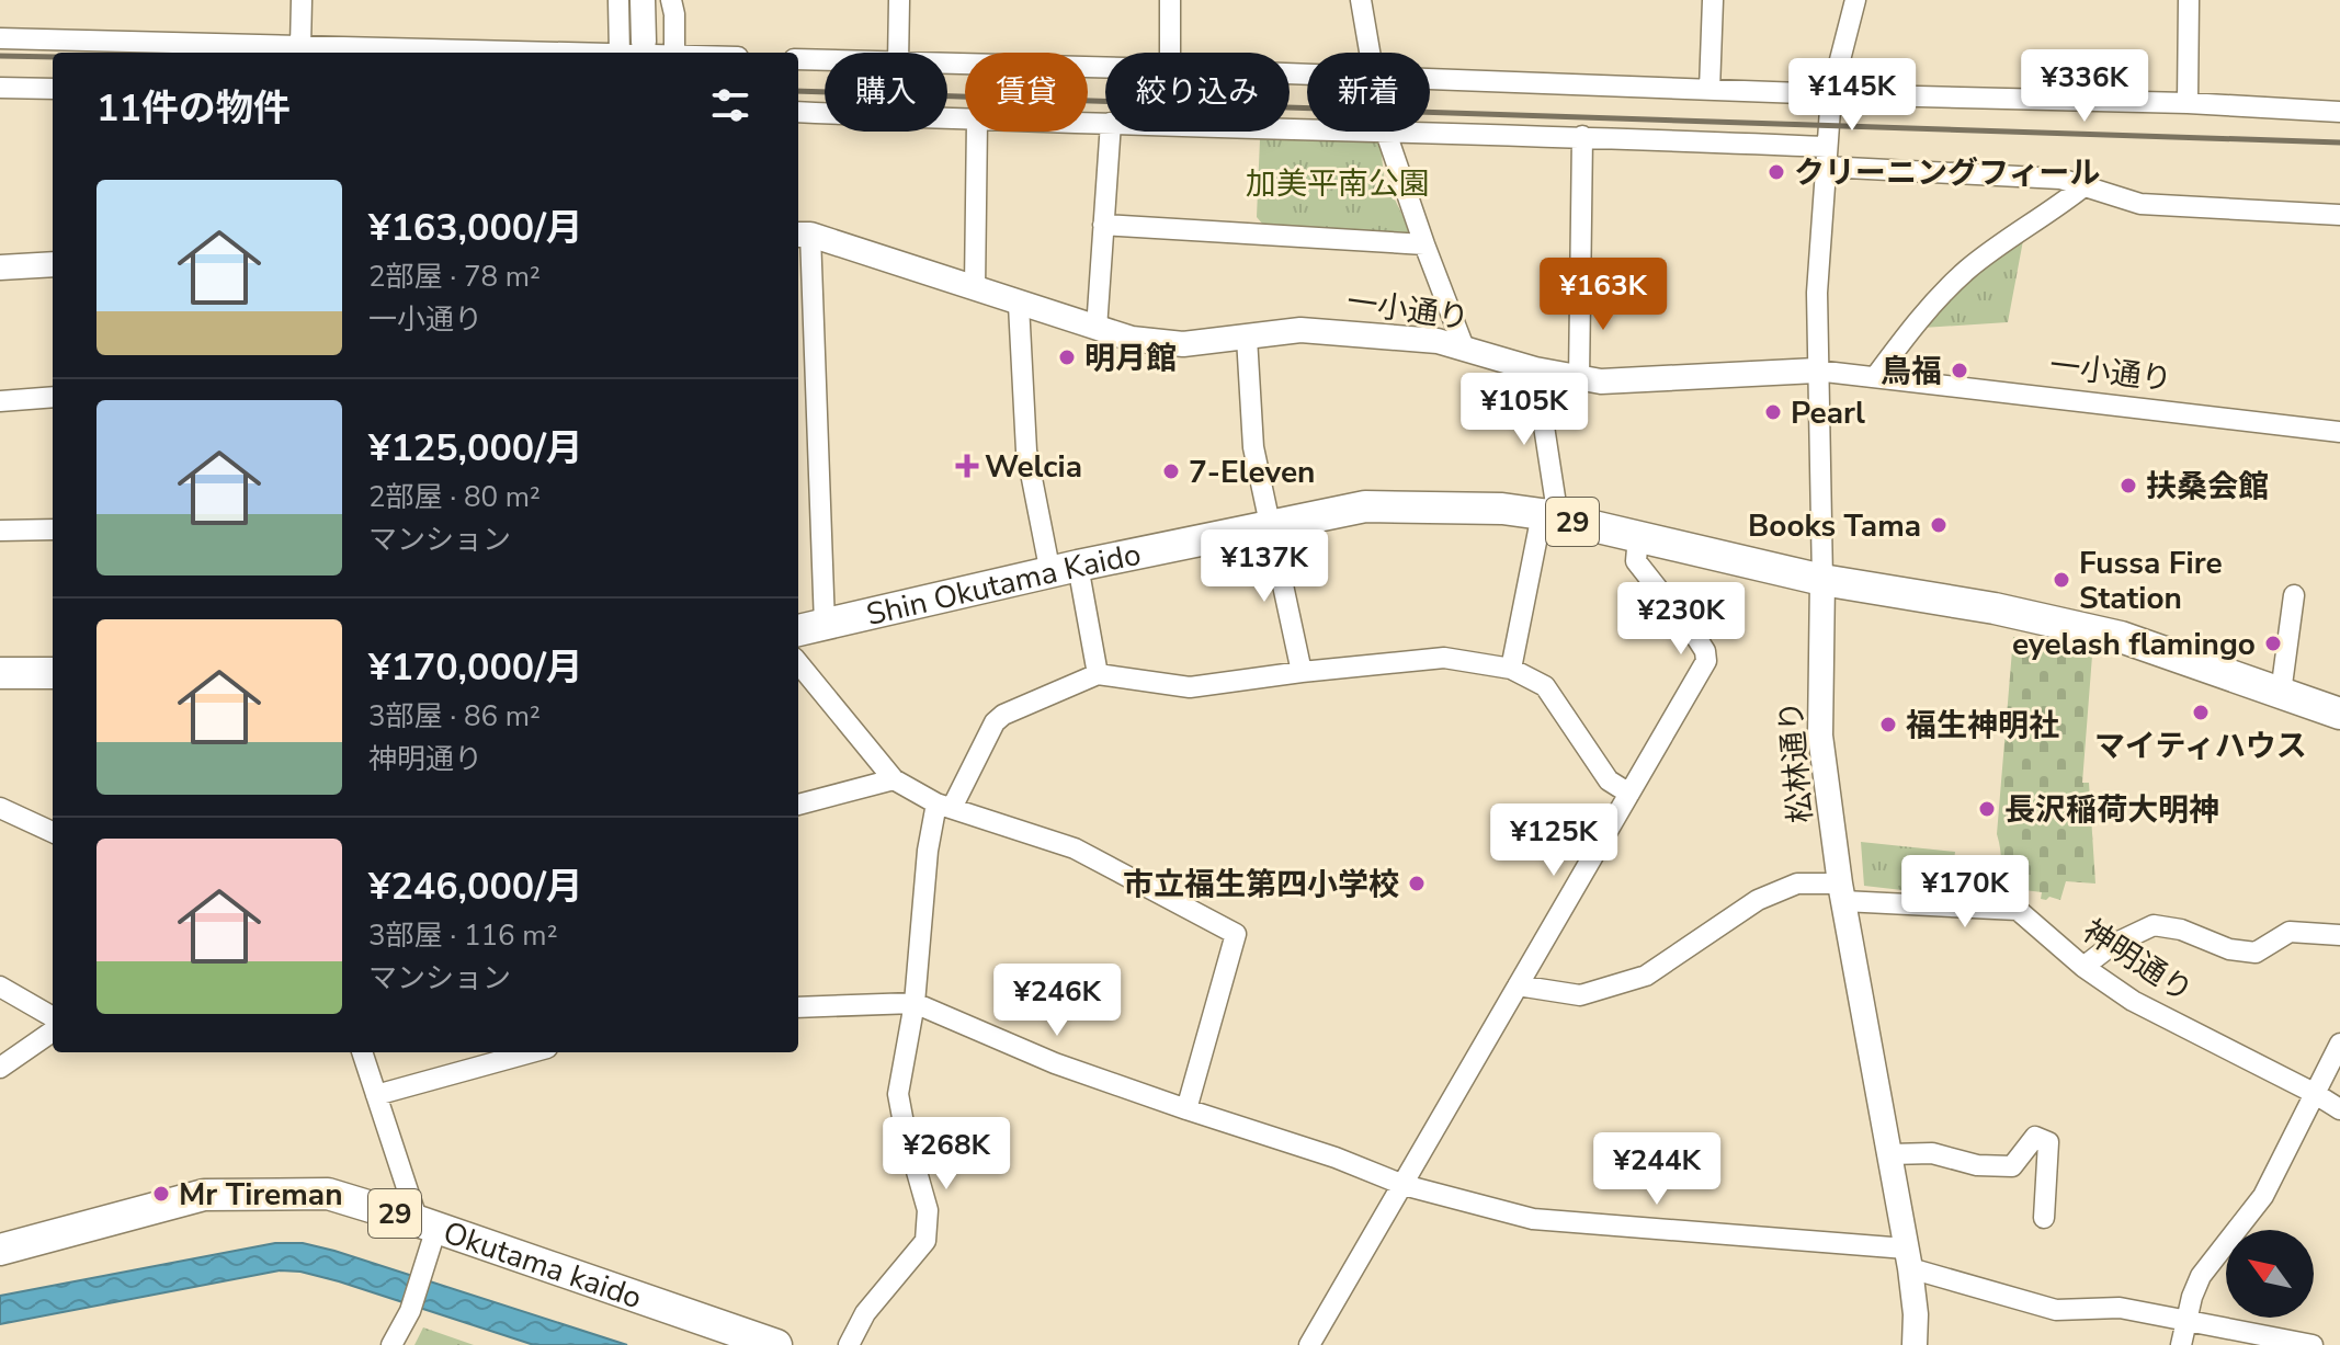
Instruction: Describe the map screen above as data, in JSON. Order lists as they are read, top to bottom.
{
  "streets": {
    "main road": ["29", "Shin Okutama Kaido", "Okutama kaido"],
    "street": ["一小通り", "松林通り", "神明通り"]
  },
  "crossings": [
    ["一小通り", "松林通り"],
    ["Shin Okutama Kaido", "松林通り"],
    ["松林通り", "神明通り"]
  ],
  "parks": ["加美平南公園"],
  "places": {
    "other": [
      "クリーニングフィール",
      "明月館",
      "鳥福",
      "Pearl",
      "7-Eleven",
      "扶桑会館",
      "Books Tama",
      "Fussa Fire Station",
      "eyelash flamingo",
      "マイティハウス",
      "福生神明社",
      "長沢稲荷大明神",
      "市立福生第四小学校",
      "Mr Tireman"
    ],
    "health": ["Welcia"]
  },
  "north": "top left",
  "page": {
    "price": [
      "¥336K",
      "¥145K",
      "¥163K",
      "¥105K",
      "¥137K",
      "¥230K",
      "¥125K",
      "¥170K",
      "¥246K",
      "¥268K",
      "¥244K"
    ],
    "chip": [
      "購入",
      "賃貸",
      "絞り込み",
      "新着"
    ],
    "heading": "11件の物件",
    "list": [
      {
        "name": "¥163,000/月",
        "note": "2部屋 · 78 m² · 一小通り"
      },
      {
        "name": "¥125,000/月",
        "note": "2部屋 · 80 m² · マンション"
      },
      {
        "name": "¥170,000/月",
        "note": "3部屋 · 86 m² · 神明通り"
      },
      {
        "name": "¥246,000/月",
        "note": "3部屋 · 116 m² · マンション"
      }
    ]
  }
}
